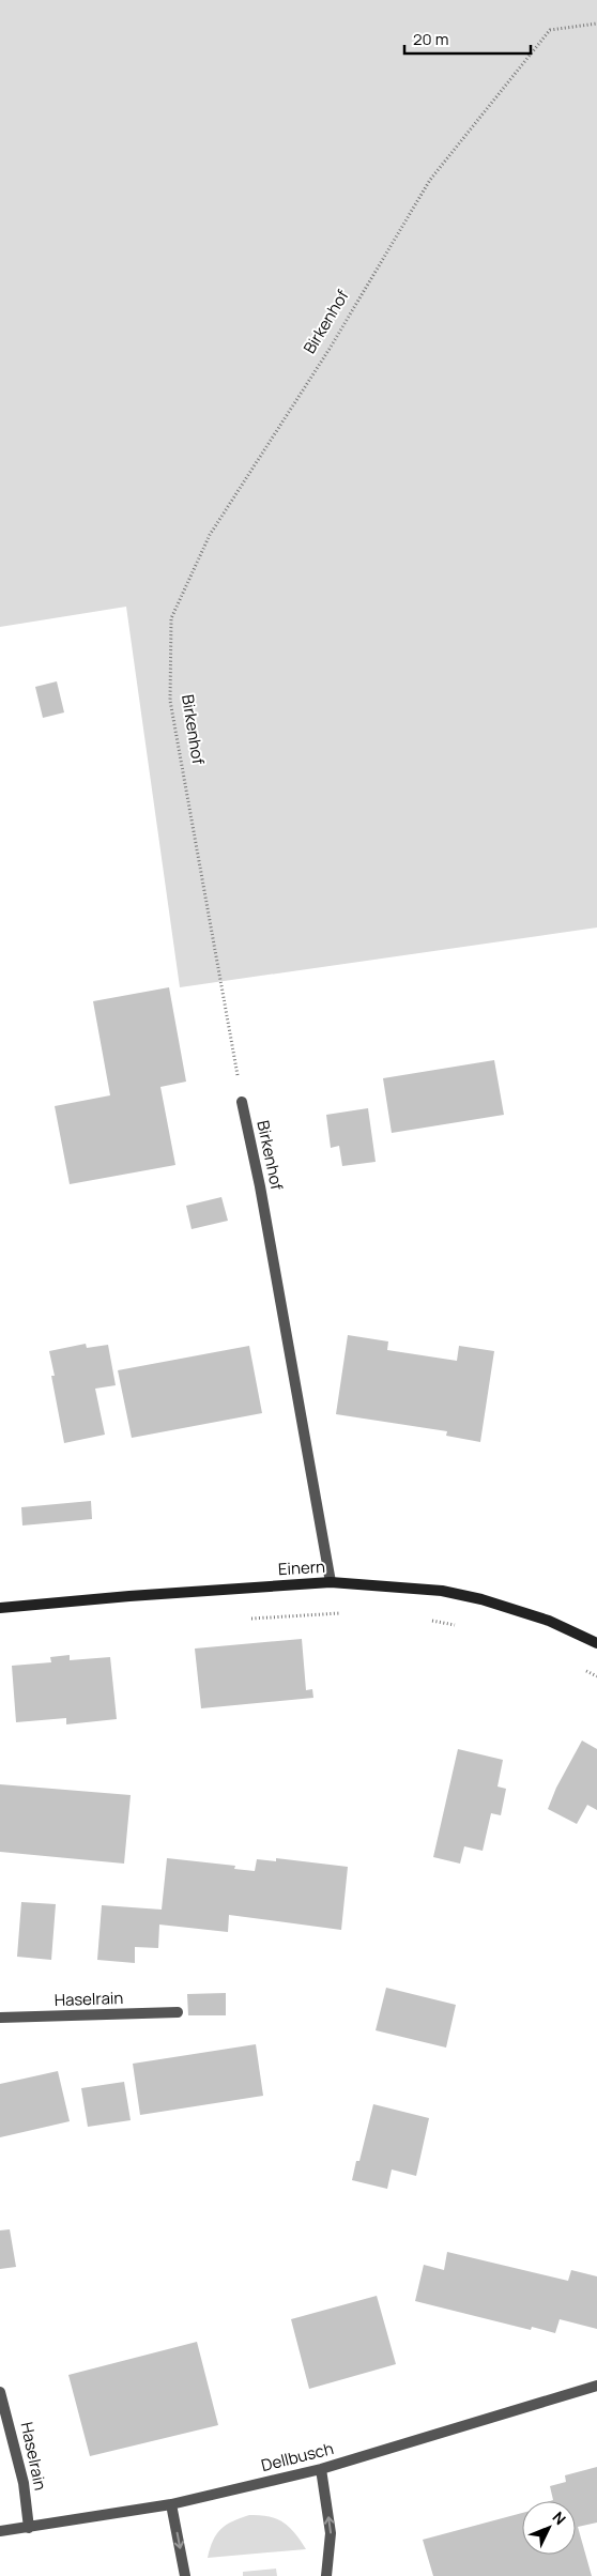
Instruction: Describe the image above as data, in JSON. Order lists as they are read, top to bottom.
{
  "streets": {
    "main road": ["Einern"],
    "street": ["Birkenhof", "Haselrain", "Dellbusch"]
  },
  "crossings": [
    ["Birkenhof", "Einern"],
    ["Haselrain", "Dellbusch"]
  ],
  "scale_bar": "20 m",
  "north": "top right"
}
